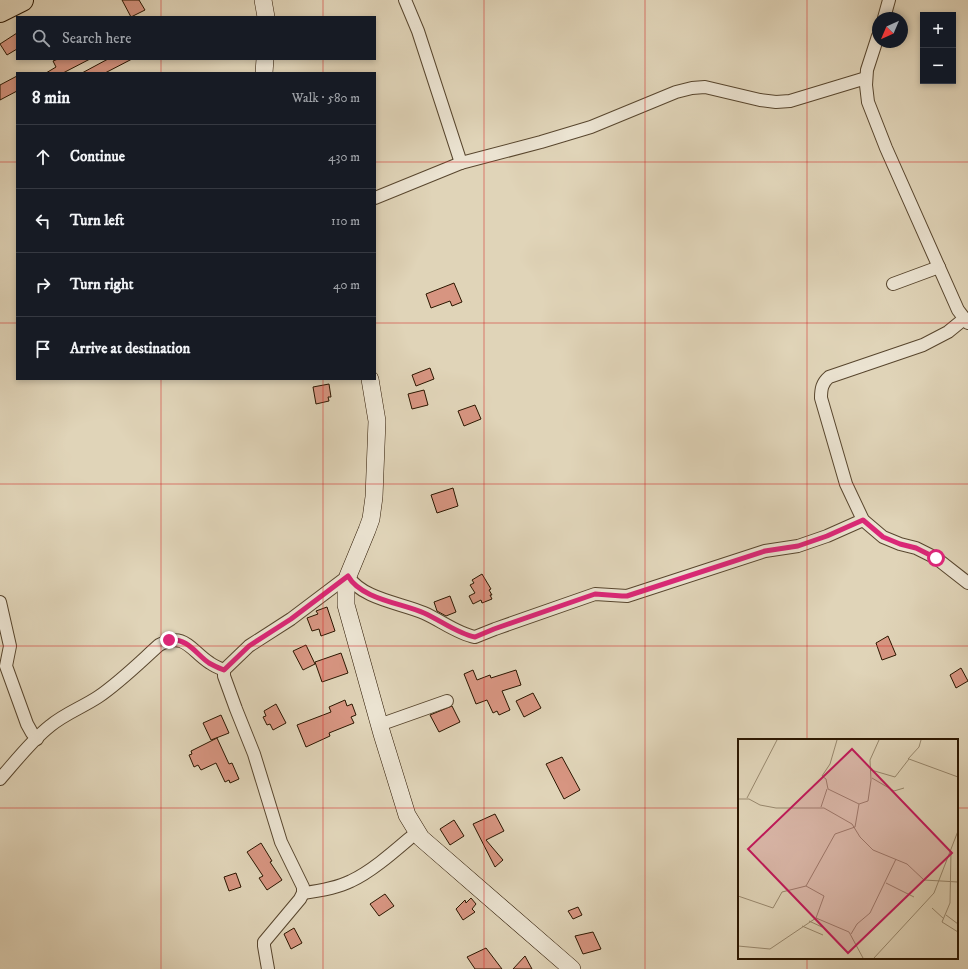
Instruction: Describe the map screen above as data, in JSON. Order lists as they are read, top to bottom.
{
  "north": "bottom left",
  "page": {
    "map_buttons": ["+", "−"],
    "search": "Search here",
    "heading": ["8 min", "Walk · 580 m"],
    "list": [
      ["Continue", "430 m"],
      ["Turn left", "110 m"],
      ["Turn right", "40 m"],
      "Arrive at destination"
    ]
  }
}
